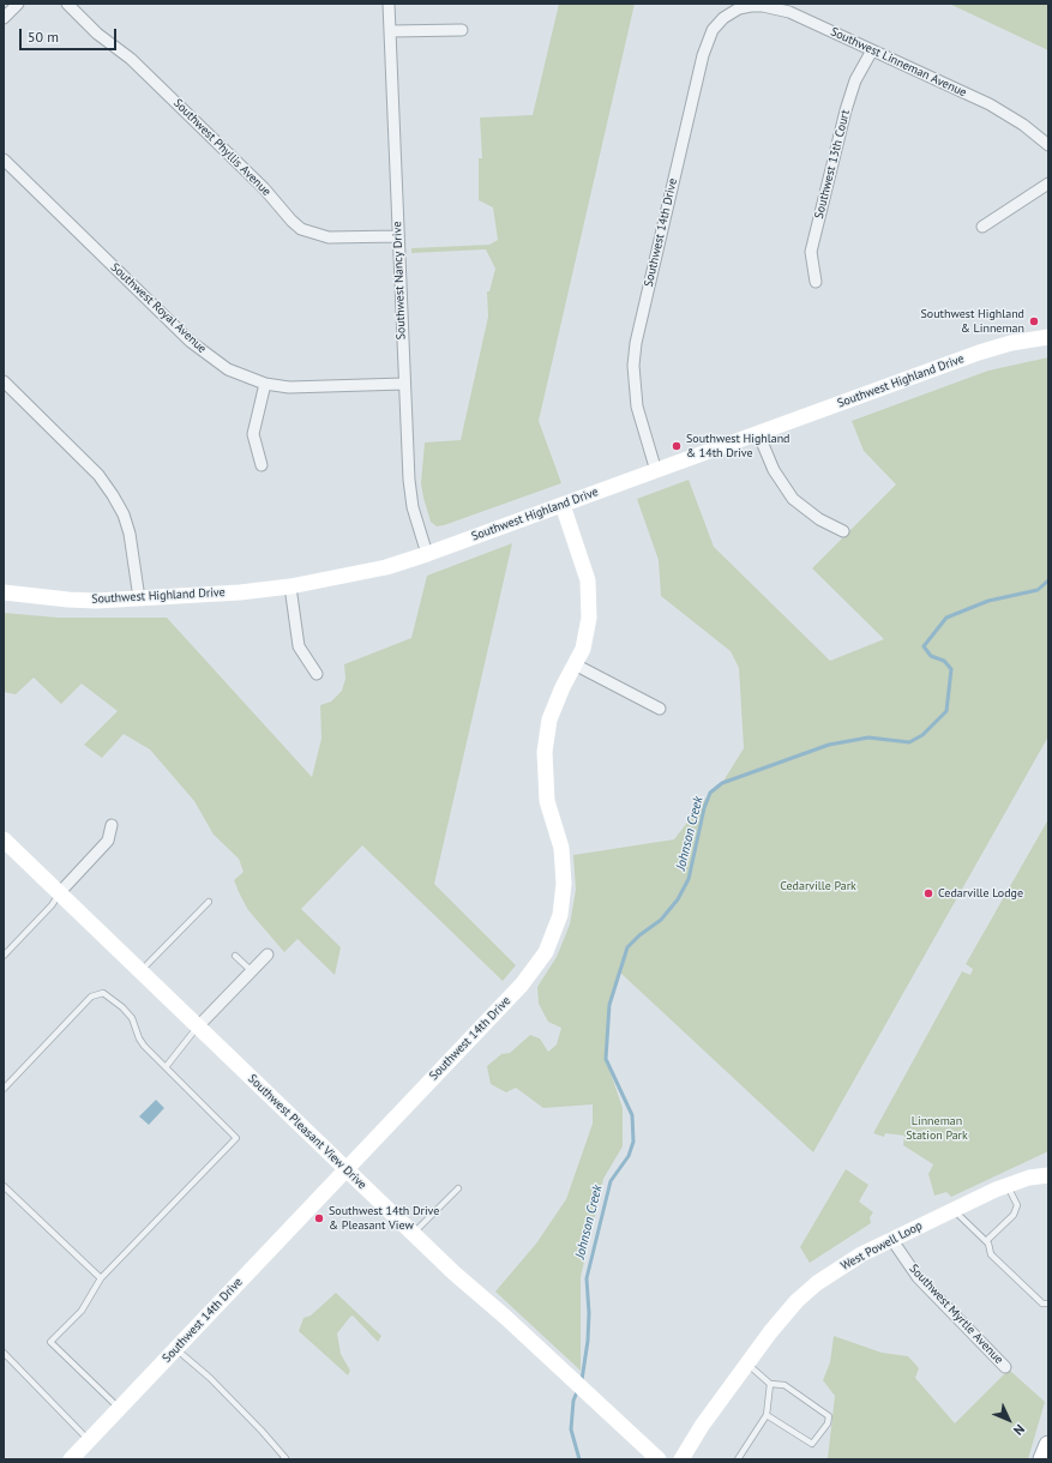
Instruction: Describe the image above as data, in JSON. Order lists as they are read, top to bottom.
{
  "streets": {
    "street": [
      "Southwest Linneman Avenue",
      "Southwest Phyllis Avenue",
      "Southwest 13th Court",
      "Southwest 14th Drive",
      "Southwest Nancy Drive",
      "Southwest Royal Avenue",
      "Southwest Highland Drive",
      "Southwest Pleasant View Drive",
      "West Powell Loop",
      "Southwest Myrtle Avenue"
    ]
  },
  "crossings": [
    ["Southwest Linneman Avenue", "Southwest 13th Court"],
    ["Southwest Linneman Avenue", "Southwest 14th Drive"],
    ["Southwest Phyllis Avenue", "Southwest Nancy Drive"],
    ["Southwest 14th Drive", "Southwest Highland Drive"],
    ["Southwest 14th Drive", "Southwest Pleasant View Drive"],
    ["Southwest Nancy Drive", "Southwest Royal Avenue"],
    ["Southwest Nancy Drive", "Southwest Highland Drive"],
    ["West Powell Loop", "Southwest Myrtle Avenue"]
  ],
  "water": ["Johnson Creek"],
  "parks": ["Cedarville Park", "Linneman Station Park"],
  "places": [
    "Southwest Highland & Linneman",
    "Southwest Highland & 14th Drive",
    "Cedarville Lodge",
    "Southwest 14th Drive & Pleasant View"
  ],
  "scale_bar": "50 m",
  "north": "bottom right"
}
